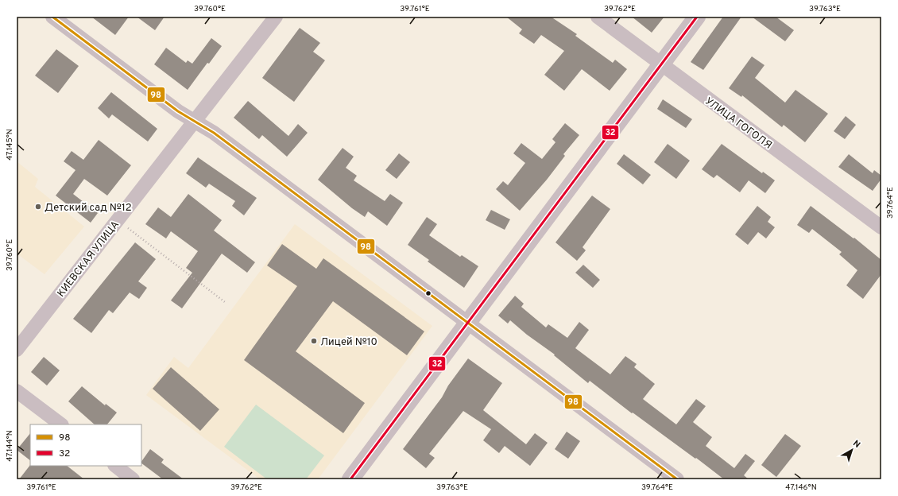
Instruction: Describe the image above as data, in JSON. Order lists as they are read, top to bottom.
{
  "streets": {
    "street": ["УЛИЦА ГОГОЛЯ", "КИЕВСКАЯ УЛИЦА"]
  },
  "places": ["Детский сад №12", "Лицей №10"],
  "lines": ["transit line 98", "transit line 32"],
  "legend": ["98", "32"],
  "north": "top right",
  "coordinates": [
    "39.760°E",
    "39.761°E",
    "39.762°E",
    "39.763°E",
    "47.145°N",
    "39.764°E",
    "47.144°N",
    "47.146°N"
  ]
}
